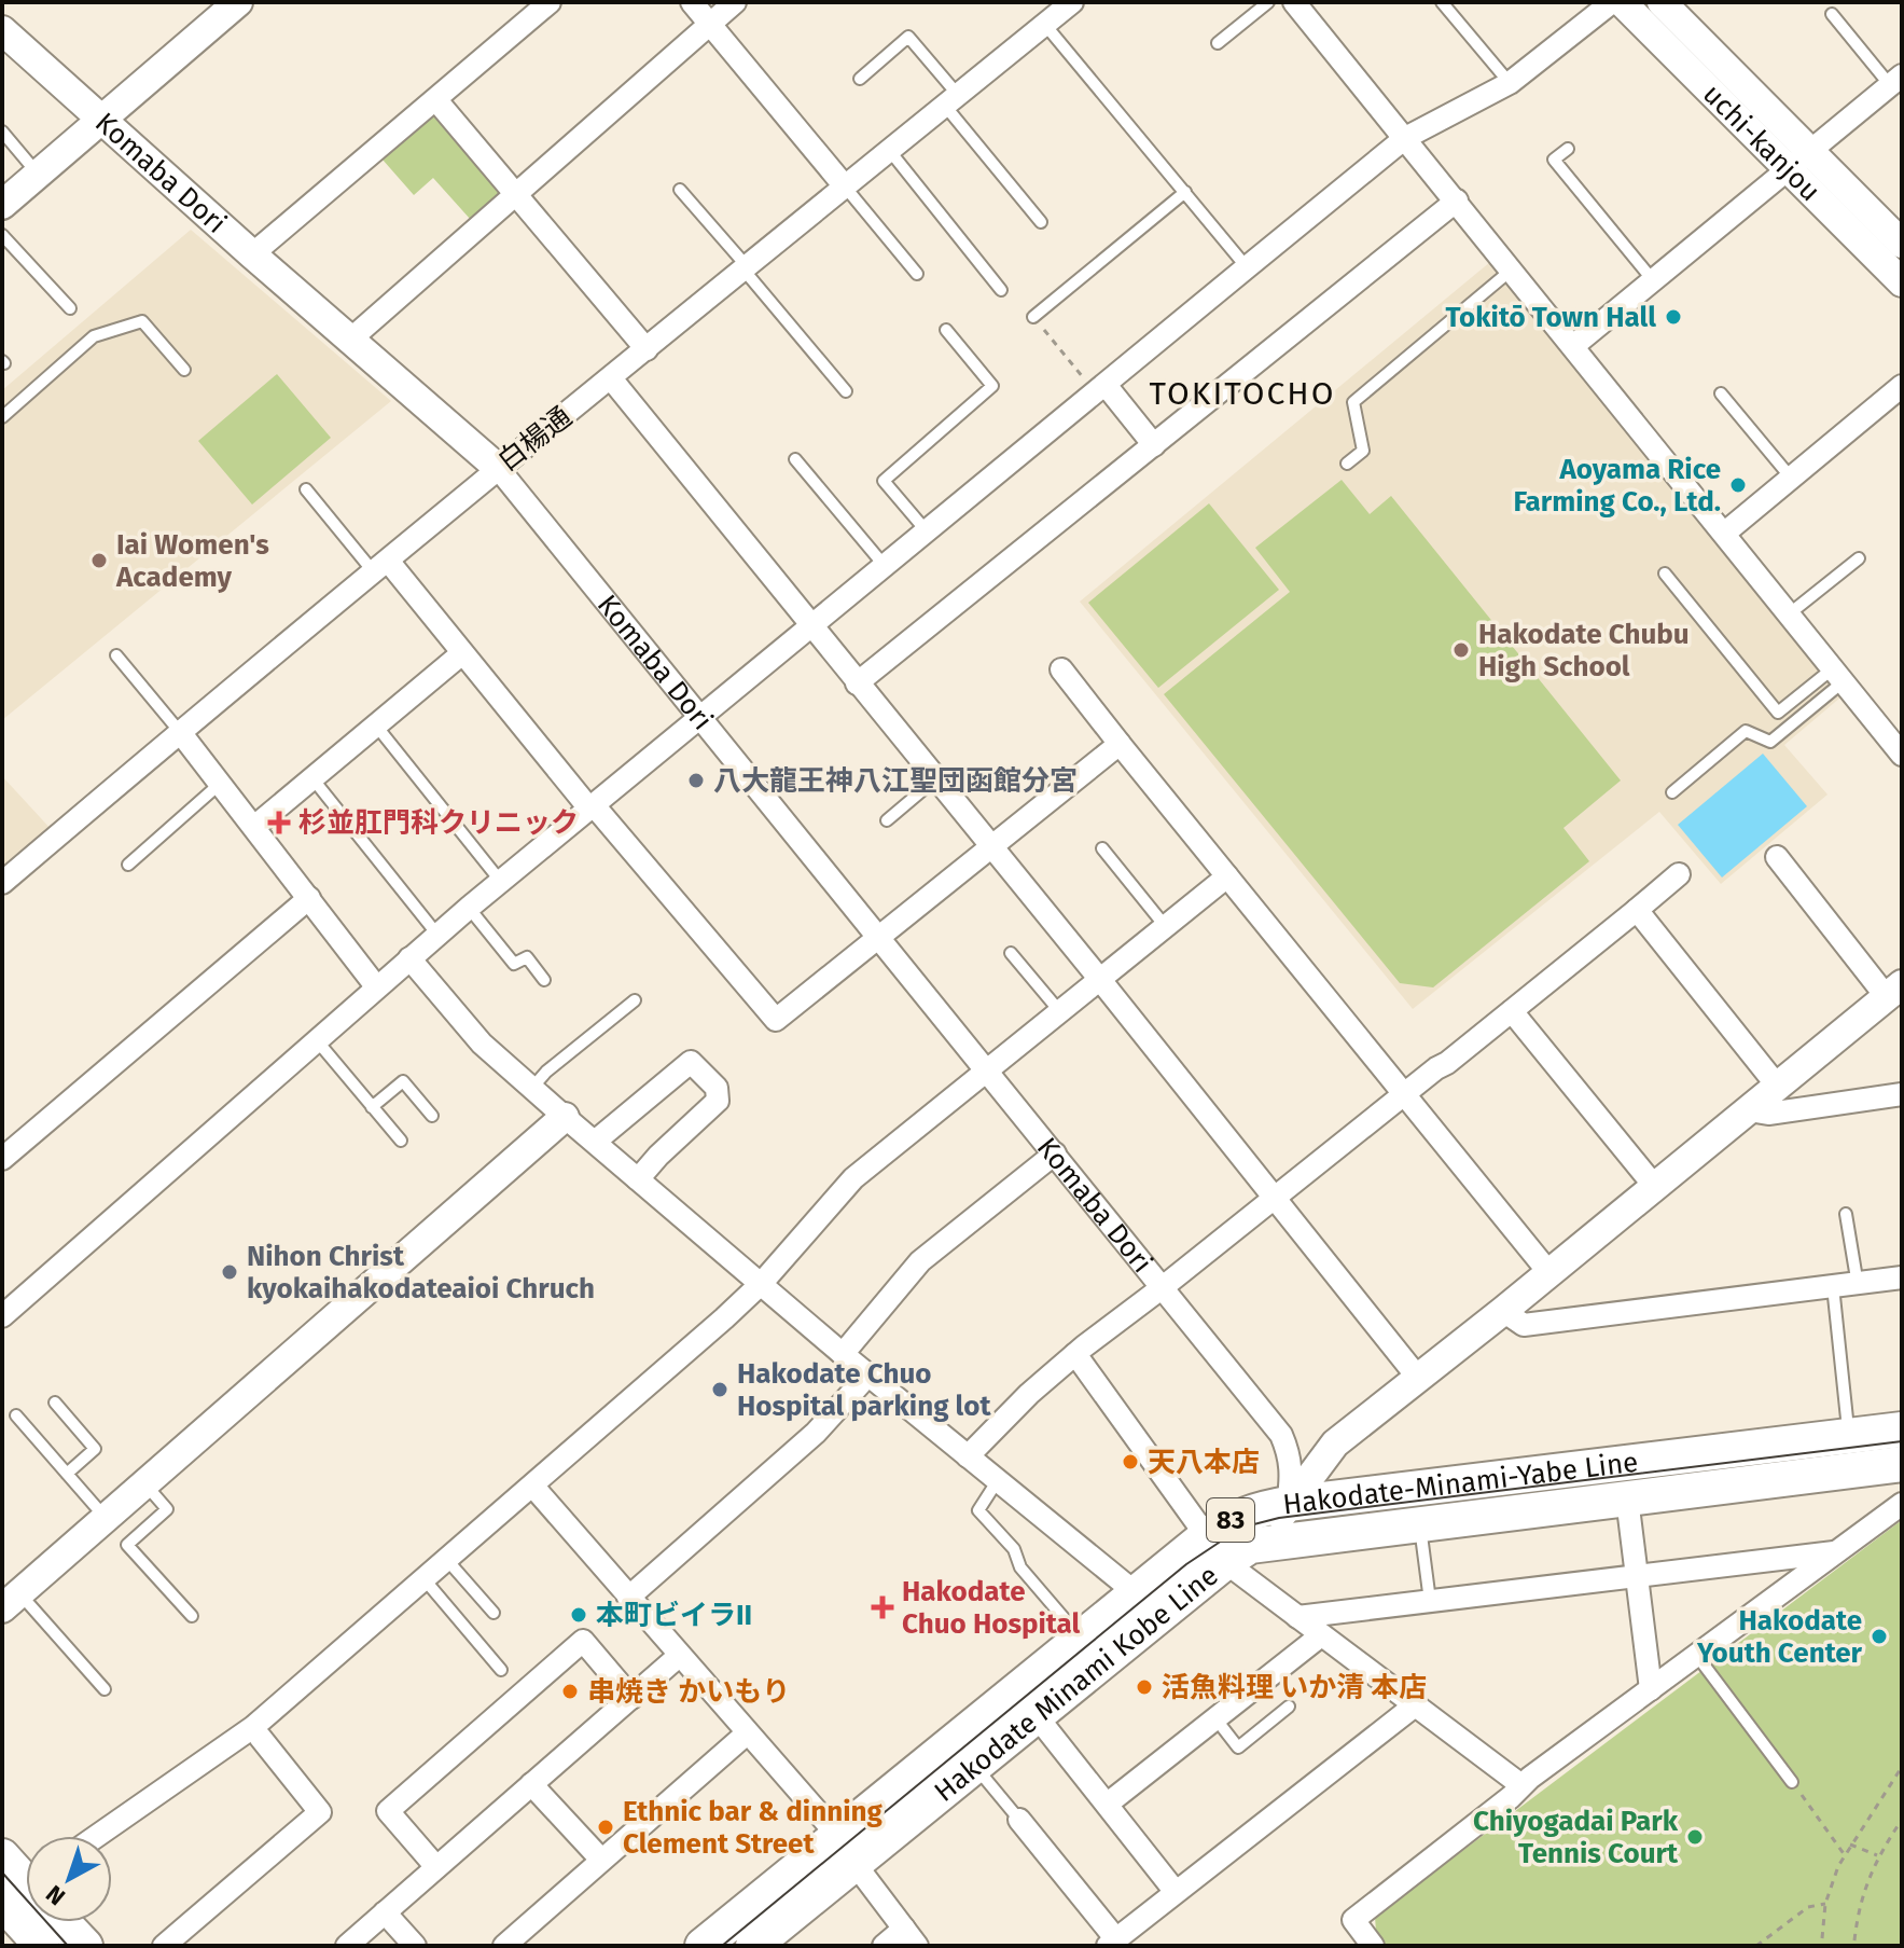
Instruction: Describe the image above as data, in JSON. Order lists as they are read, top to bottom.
{
  "streets": {
    "main road": ["Hakodate-Minami-Yabe Line", "83", "Hakodate Minami Kobe Line"],
    "street": ["uchi-kanjou", "Komaba Dori", "白楊通"]
  },
  "crossings": [
    ["Komaba Dori", "白楊通"],
    ["Komaba Dori", "Hakodate-Minami-Yabe Line"],
    ["Hakodate-Minami-Yabe Line", "Hakodate Minami Kobe Line"]
  ],
  "districts": ["TOKITOCHO"],
  "places": {
    "other": [
      "Tokitō Town Hall",
      "Aoyama Rice Farming Co., Ltd.",
      "Iai Women's Academy",
      "Hakodate Chubu High School",
      "八大龍王神八江聖団函館分宮",
      "Nihon Christ kyokaihakodateaioi Chruch",
      "Hakodate Chuo Hospital parking lot",
      "天八本店",
      "本町ビイラII",
      "Hakodate Youth Center",
      "活魚料理 いか清 本店",
      "串焼き かいもり",
      "Ethnic bar & dinning Clement Street",
      "Chiyogadai Park Tennis Court"
    ],
    "health": ["杉並肛門科クリニック", "Hakodate Chuo Hospital"]
  },
  "north": "bottom left"
}
